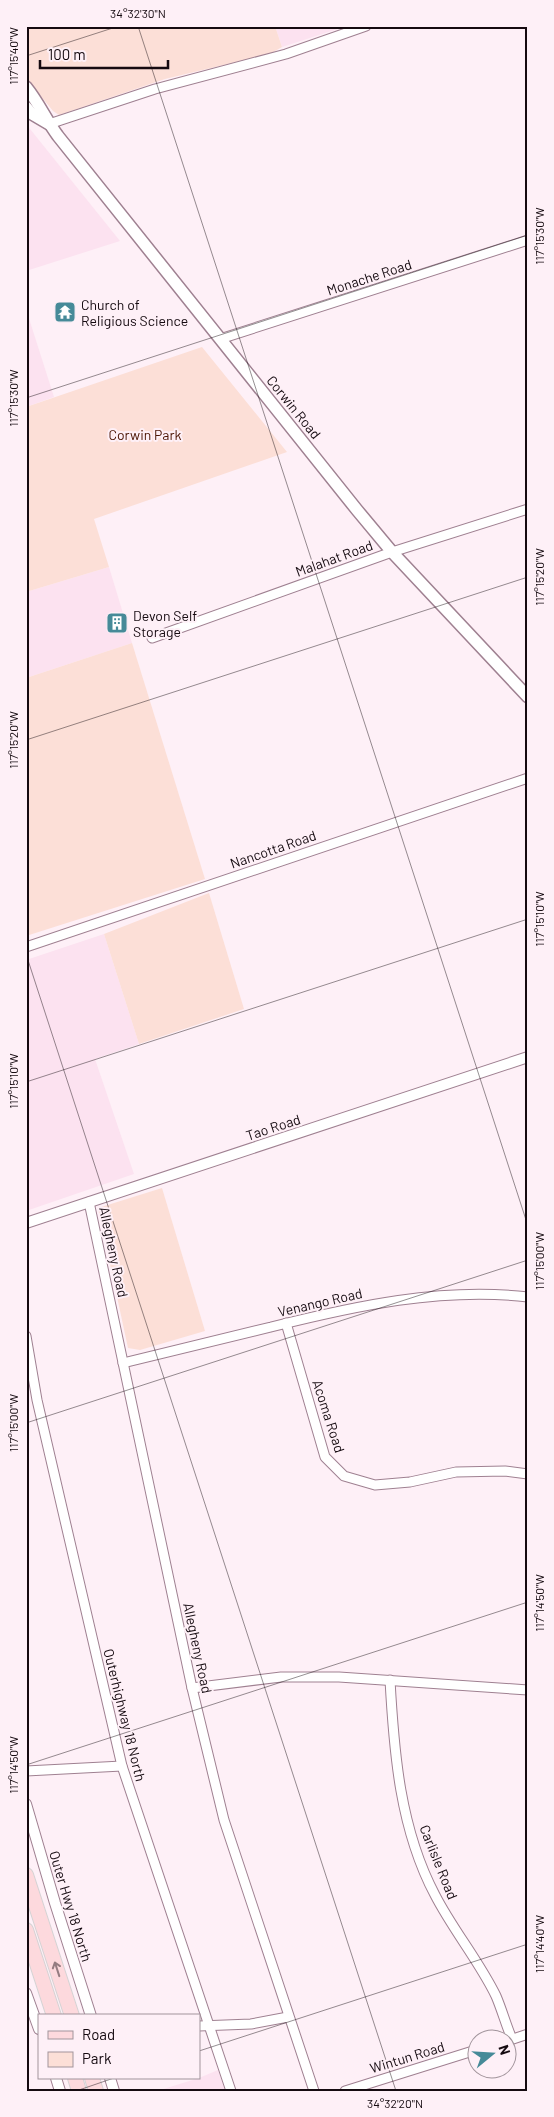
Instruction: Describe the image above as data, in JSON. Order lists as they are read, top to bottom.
{
  "streets": {
    "main road": ["Corwin Road"],
    "street": [
      "Monache Road",
      "Malahat Road",
      "Nancotta Road",
      "Tao Road",
      "Allegheny Road",
      "Venango Road",
      "Acoma Road",
      "Outerhighway 18 North",
      "Carlisle Road",
      "Outer Hwy 18 North",
      "Wintun Road"
    ]
  },
  "crossings": [
    ["Monache Road", "Corwin Road"],
    ["Corwin Road", "Malahat Road"],
    ["Tao Road", "Allegheny Road"],
    ["Allegheny Road", "Venango Road"],
    ["Venango Road", "Acoma Road"]
  ],
  "parks": ["Corwin Park"],
  "places": {
    "temple": ["Church of Religious Science"],
    "building": ["Devon Self Storage"]
  },
  "legend": ["Road", "Park"],
  "scale_bar": "100 m",
  "north": "right",
  "coordinates": [
    "34°32'30\"N",
    "117°15'40\"W",
    "117°15'30\"W",
    "117°15'20\"W",
    "117°15'10\"W",
    "117°15'00\"W",
    "117°14'50\"W",
    "117°14'40\"W",
    "34°32'20\"N"
  ]
}
